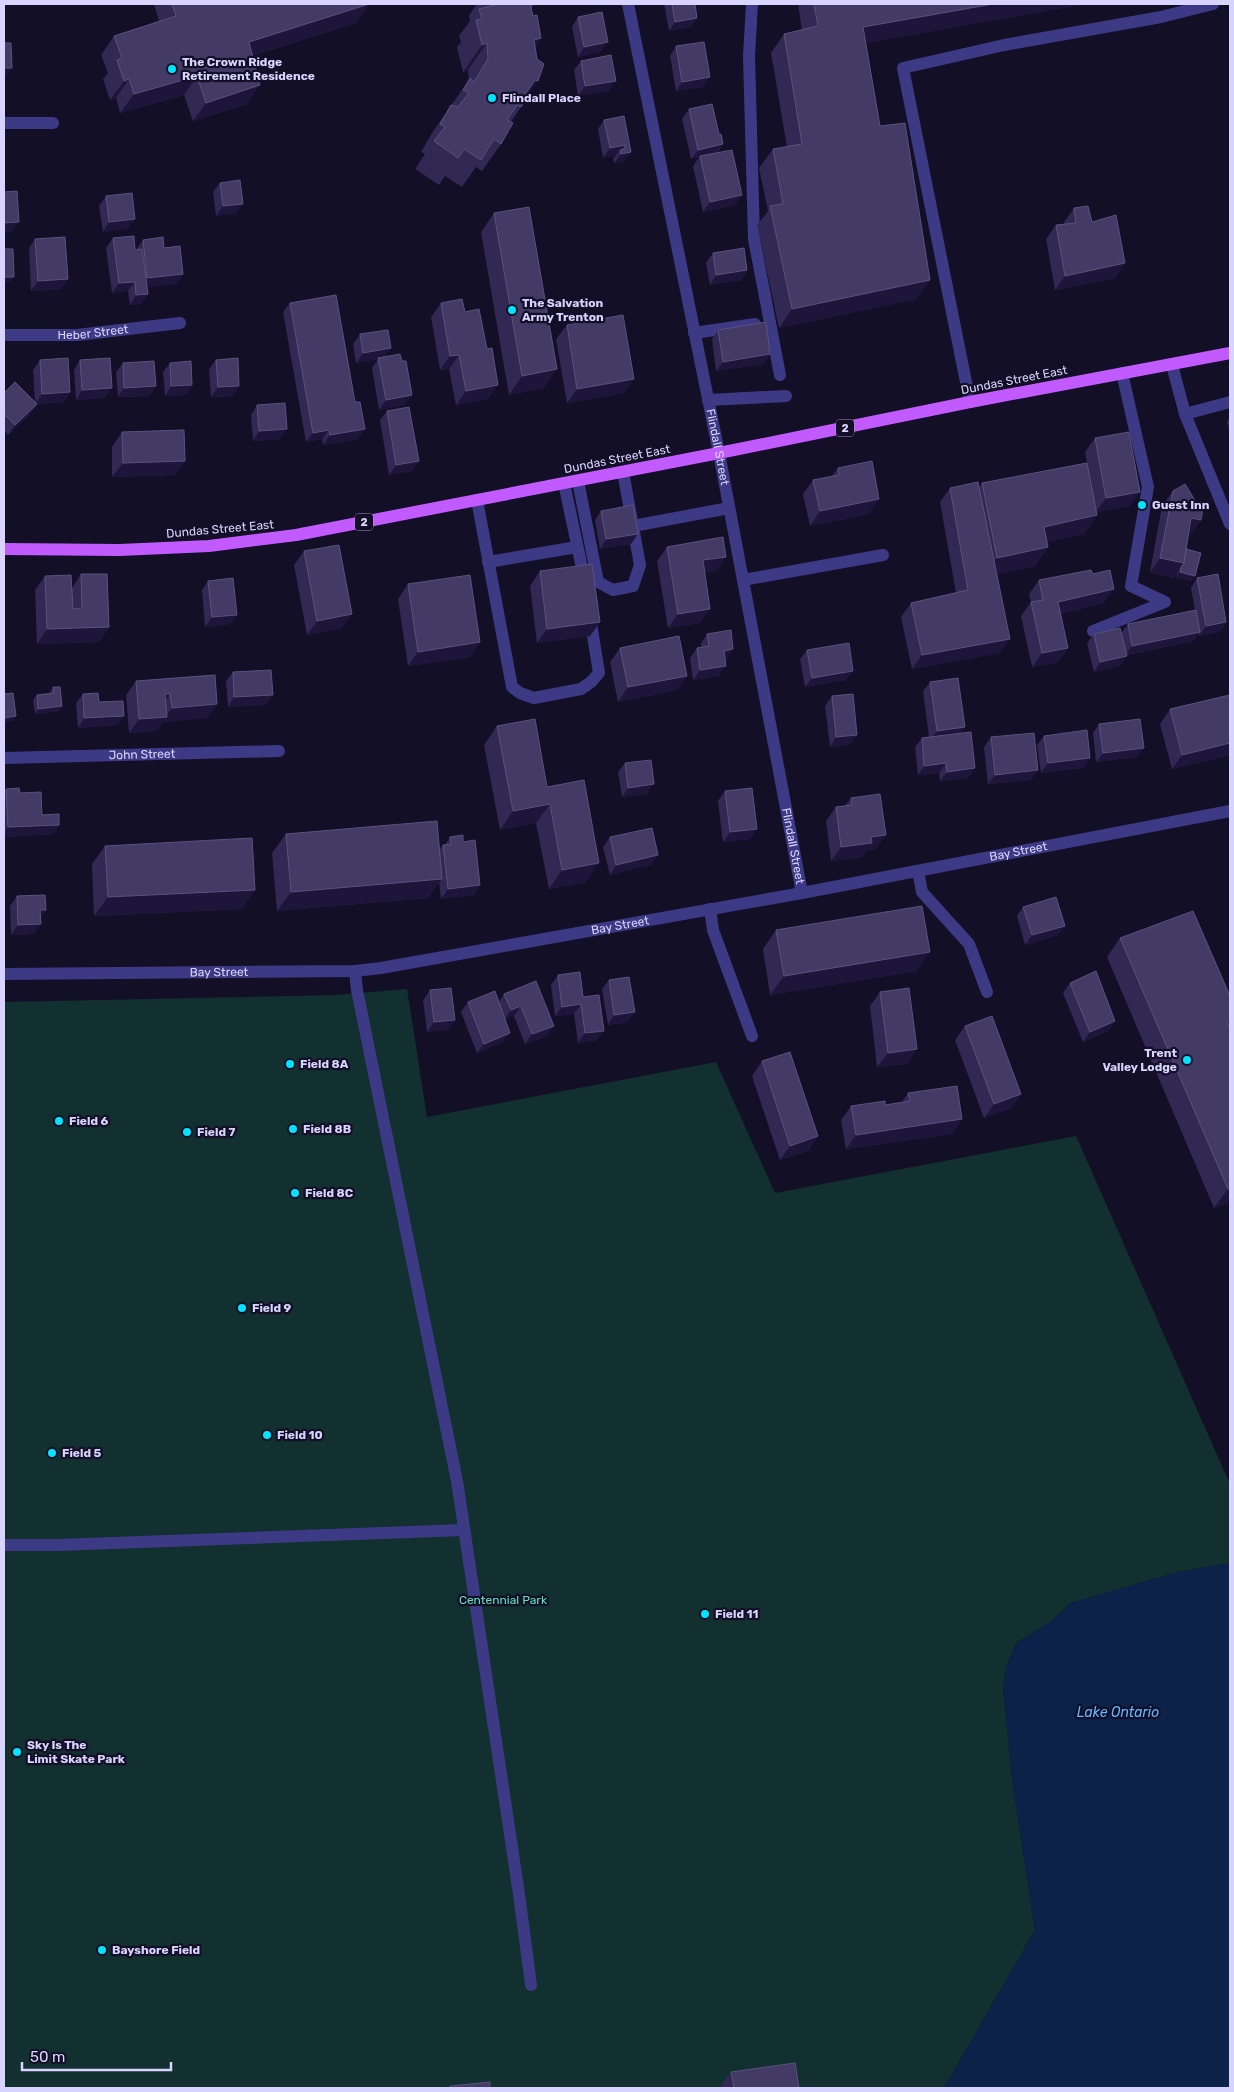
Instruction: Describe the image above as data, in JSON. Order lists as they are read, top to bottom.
{
  "streets": {
    "main road": ["Dundas Street East", "2"],
    "street": [
      "Heber Street",
      "Flindall Street",
      "John Street",
      "Bay Street"
    ]
  },
  "crossings": [
    ["Dundas Street East", "Flindall Street"],
    ["Flindall Street", "Bay Street"]
  ],
  "water": ["Lake Ontario"],
  "parks": ["Centennial Park"],
  "places": [
    "The Crown Ridge Retirement Residence",
    "Flindall Place",
    "The Salvation Army Trenton",
    "Guest Inn",
    "Trent Valley Lodge",
    "Field 8A",
    "Field 6",
    "Field 8B",
    "Field 7",
    "Field 8C",
    "Field 9",
    "Field 10",
    "Field 5",
    "Field 11",
    "Sky Is The Limit Skate Park",
    "Bayshore Field"
  ],
  "scale_bar": "50 m"
}
